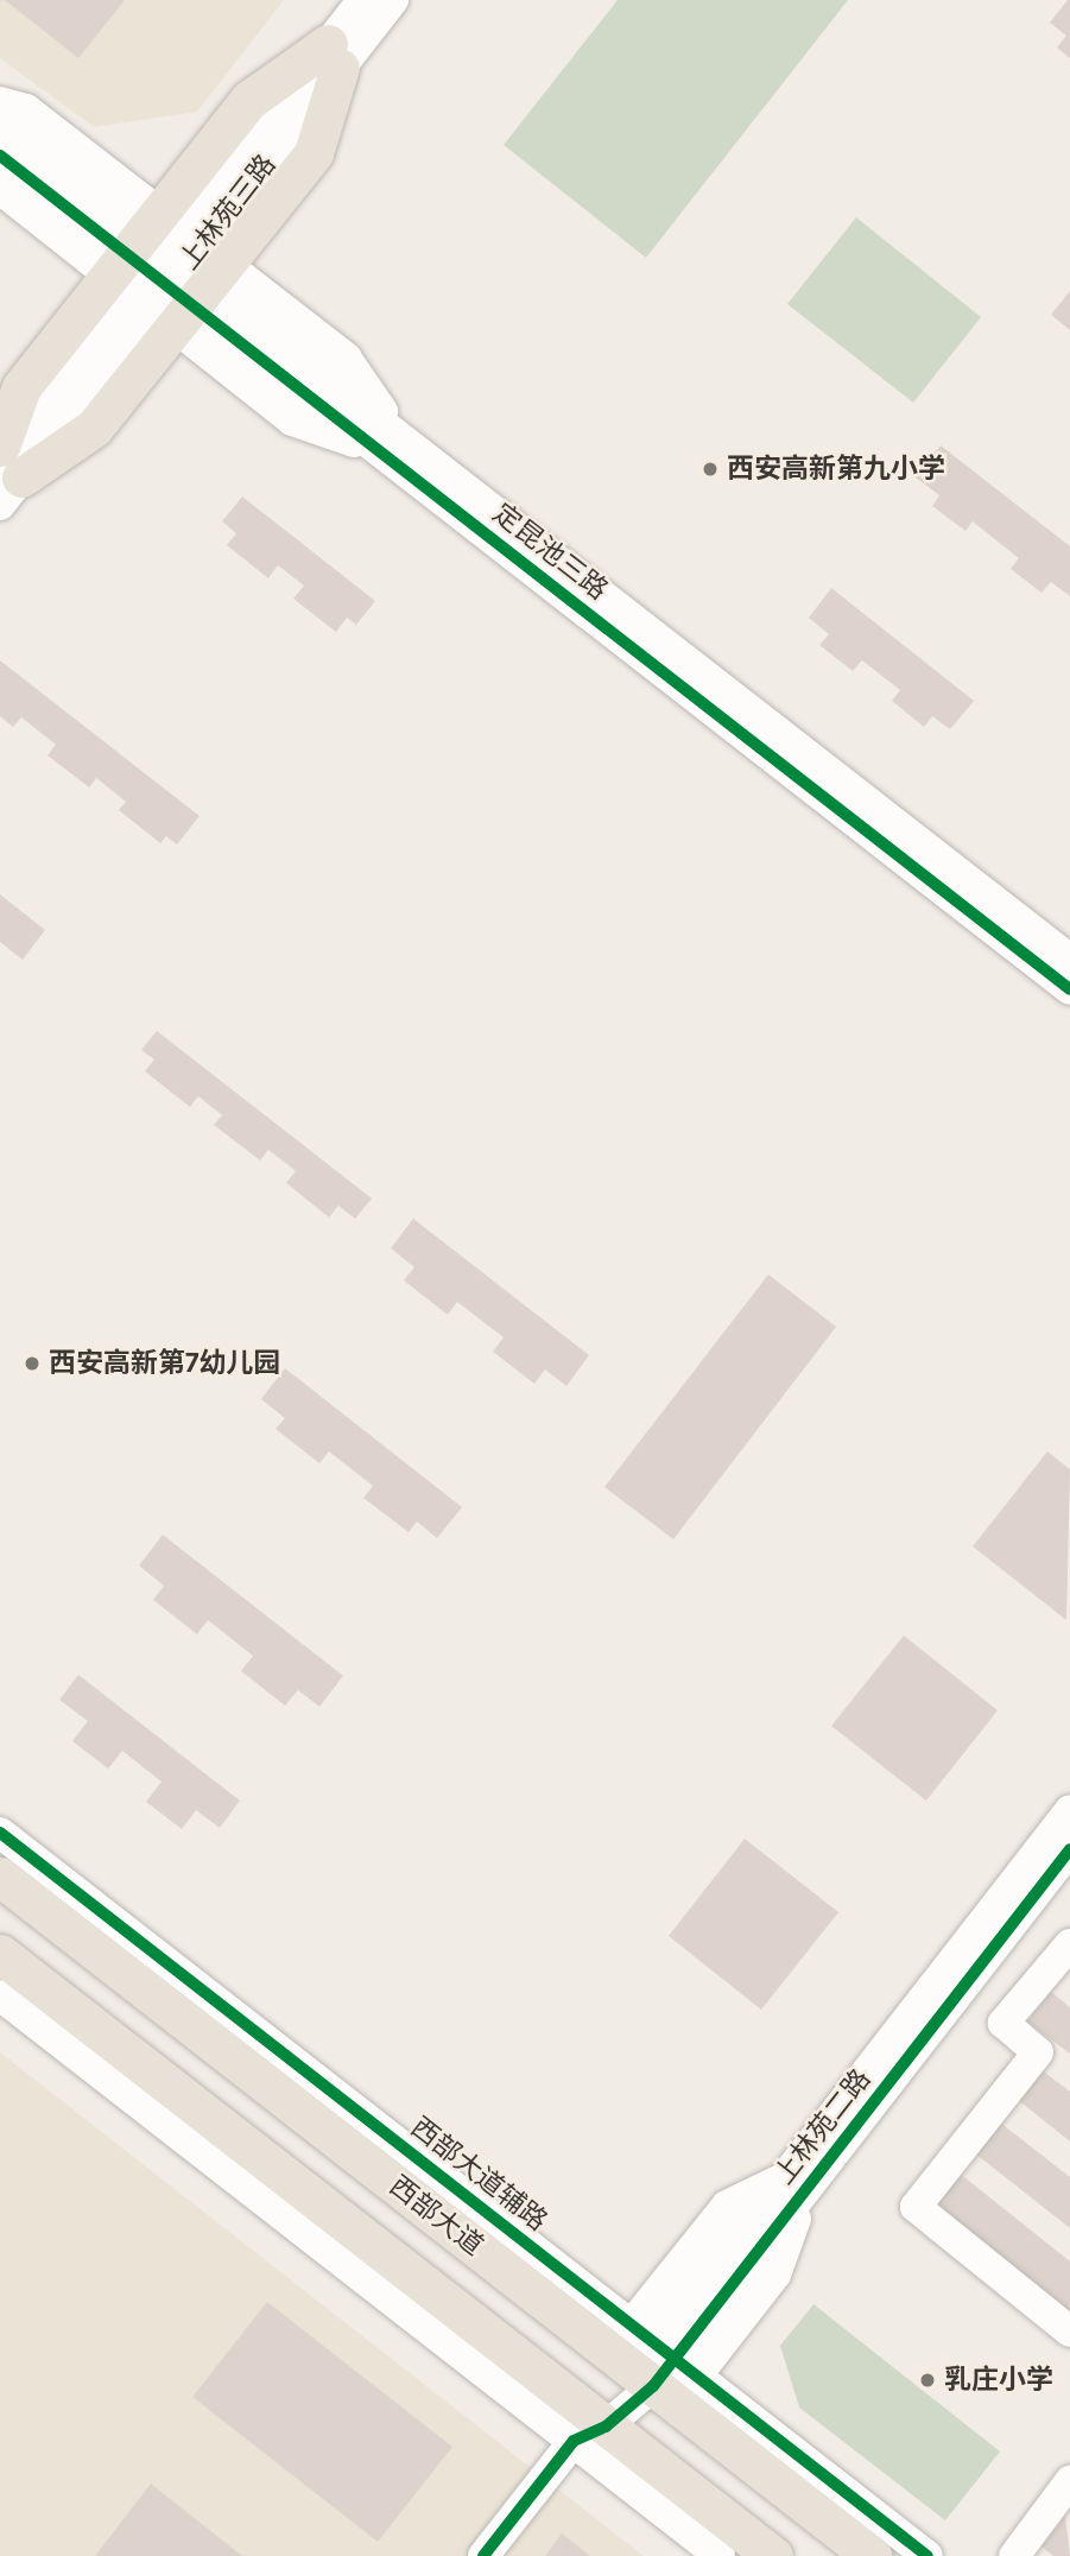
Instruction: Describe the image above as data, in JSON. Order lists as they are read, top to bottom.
{
  "streets": {
    "main road": ["西部大道"],
    "street": ["定昆池三路", "上林苑二路", "西部大道辅路"]
  },
  "crossings": [
    ["上林苑二路", "西部大道辅路"],
    ["上林苑二路", "西部大道"],
    ["西部大道辅路", "西部大道"]
  ],
  "places": ["西安高新第九小学", "西安高新第7幼儿园", "乳庄小学"]
}
